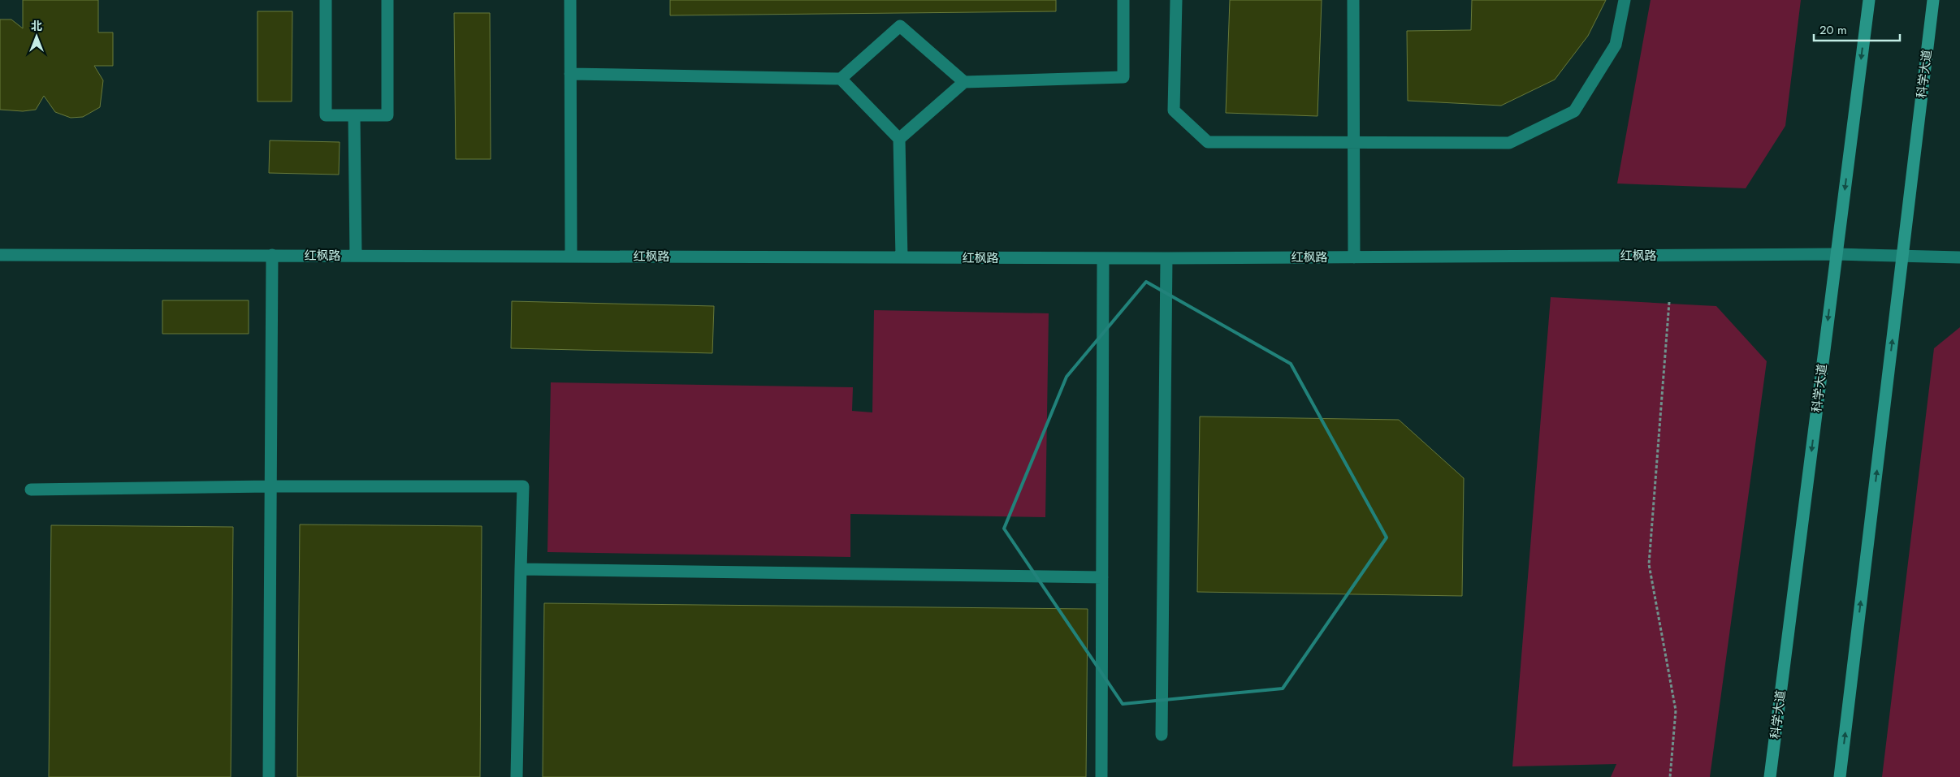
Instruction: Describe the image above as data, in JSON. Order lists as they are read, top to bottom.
{
  "streets": {
    "main road": ["科学大道"],
    "street": ["红枫路"]
  },
  "crossings": [
    ["科学大道", "红枫路"]
  ],
  "scale_bar": "20 m",
  "north": "top"
}
